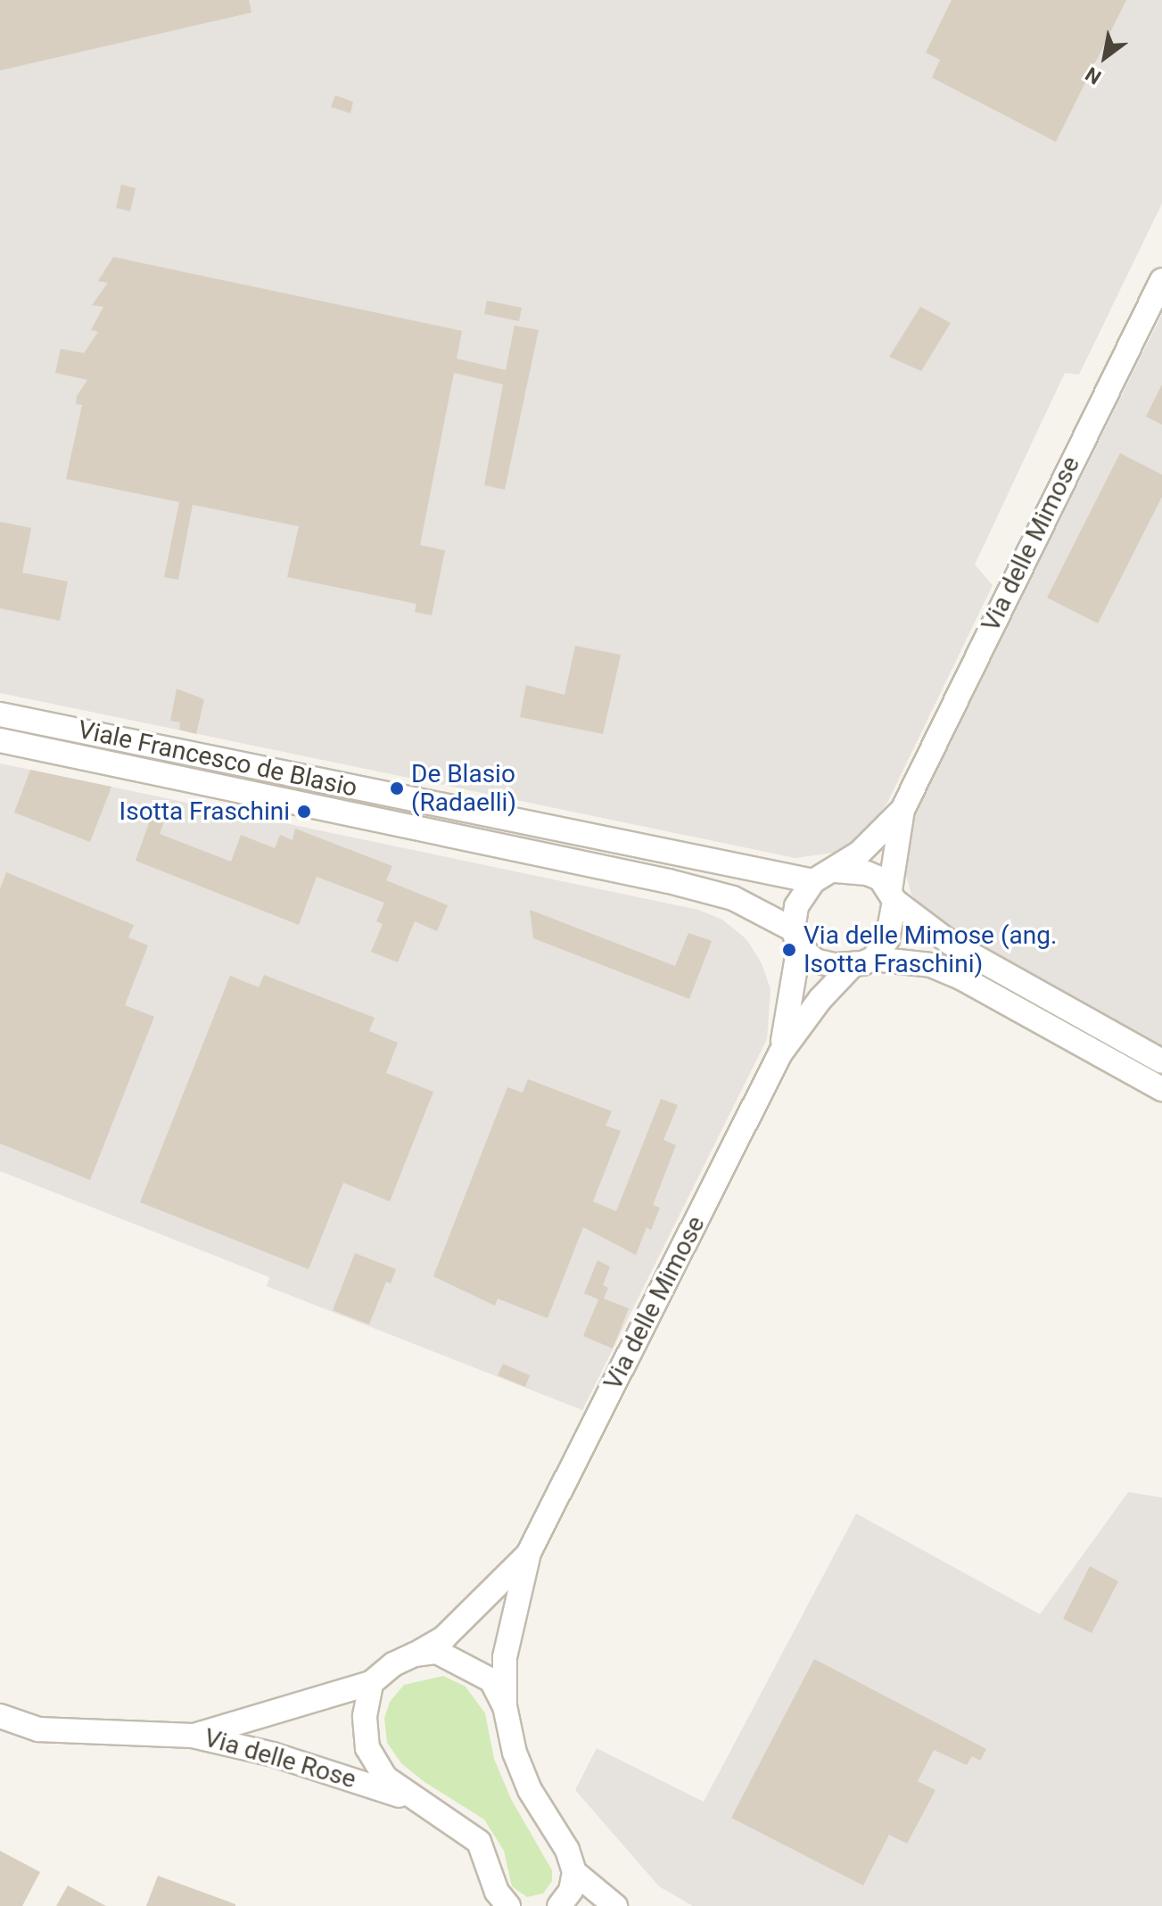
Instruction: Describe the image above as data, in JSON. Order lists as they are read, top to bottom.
{
  "streets": {
    "street": ["Via delle Mimose", "Viale Francesco de Blasio", "Via delle Rose"]
  },
  "crossings": [
    ["Via delle Mimose", "Viale Francesco de Blasio"],
    ["Via delle Mimose", "Via delle Rose"]
  ],
  "places": ["De Blasio (Radaelli)", "Isotta Fraschini", "Via delle Mimose (ang. Isotta Fraschini)"],
  "north": "bottom left"
}
